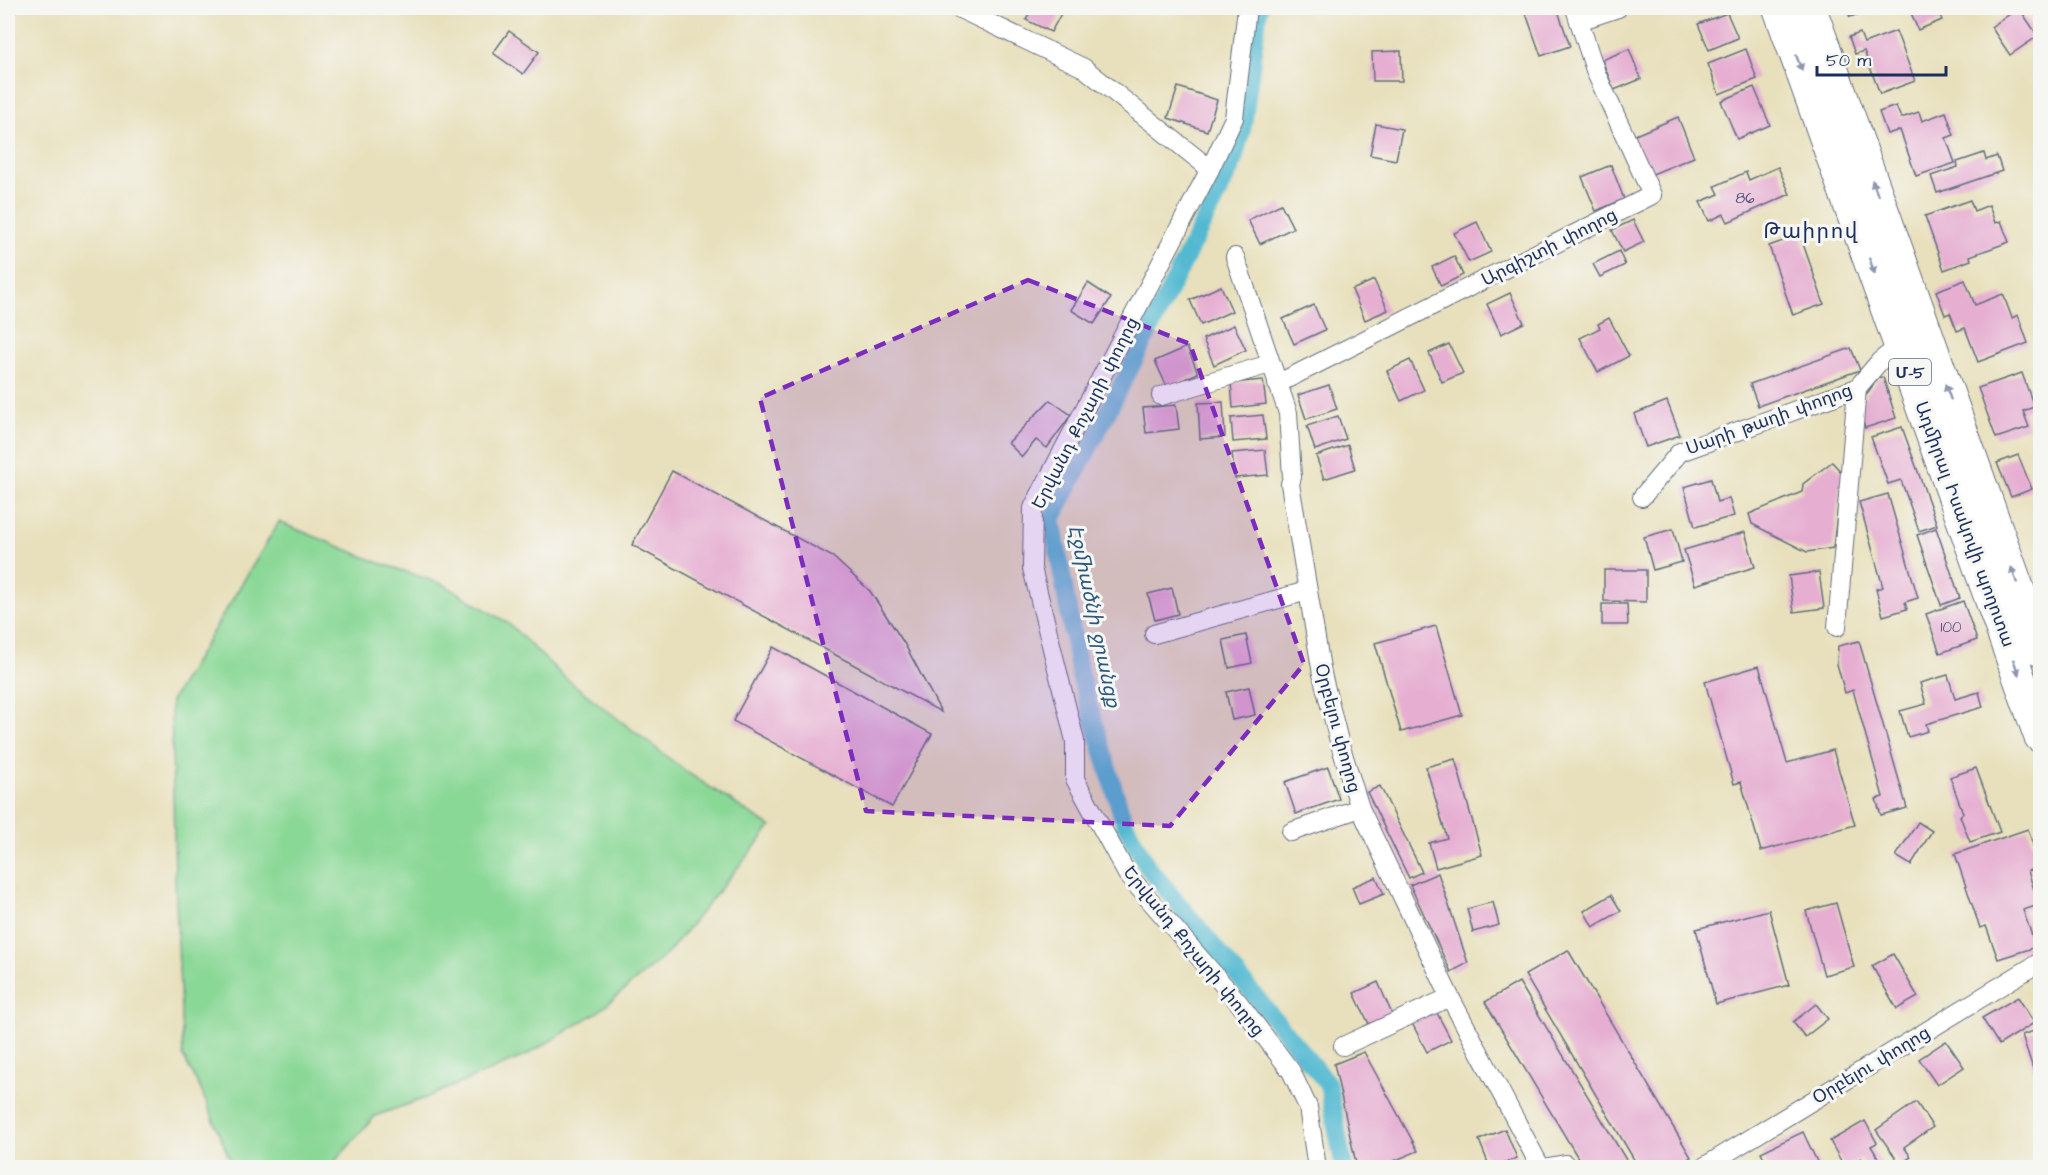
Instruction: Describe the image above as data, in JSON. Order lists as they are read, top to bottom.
{
  "streets": {
    "highway": ["Մ-5", "Ադմիրալ Իսակովի պողոտա"],
    "street": [
      "Արգիշտի փողոց",
      "Երվանդ Քոչարի փողոց",
      "Սարի թաղի փողոց",
      "Օրբելու փողոց"
    ]
  },
  "crossings": [
    ["Արգիշտի փողոց", "Օրբելու փողոց"],
    ["Սարի թաղի փողոց", "Ադմիրալ Իսակովի պողոտա"]
  ],
  "districts": ["Թաիրով"],
  "water": ["Էջմիածնի ջրանցք"],
  "house_numbers": ["86", "100"],
  "scale_bar": "50 m"
}
